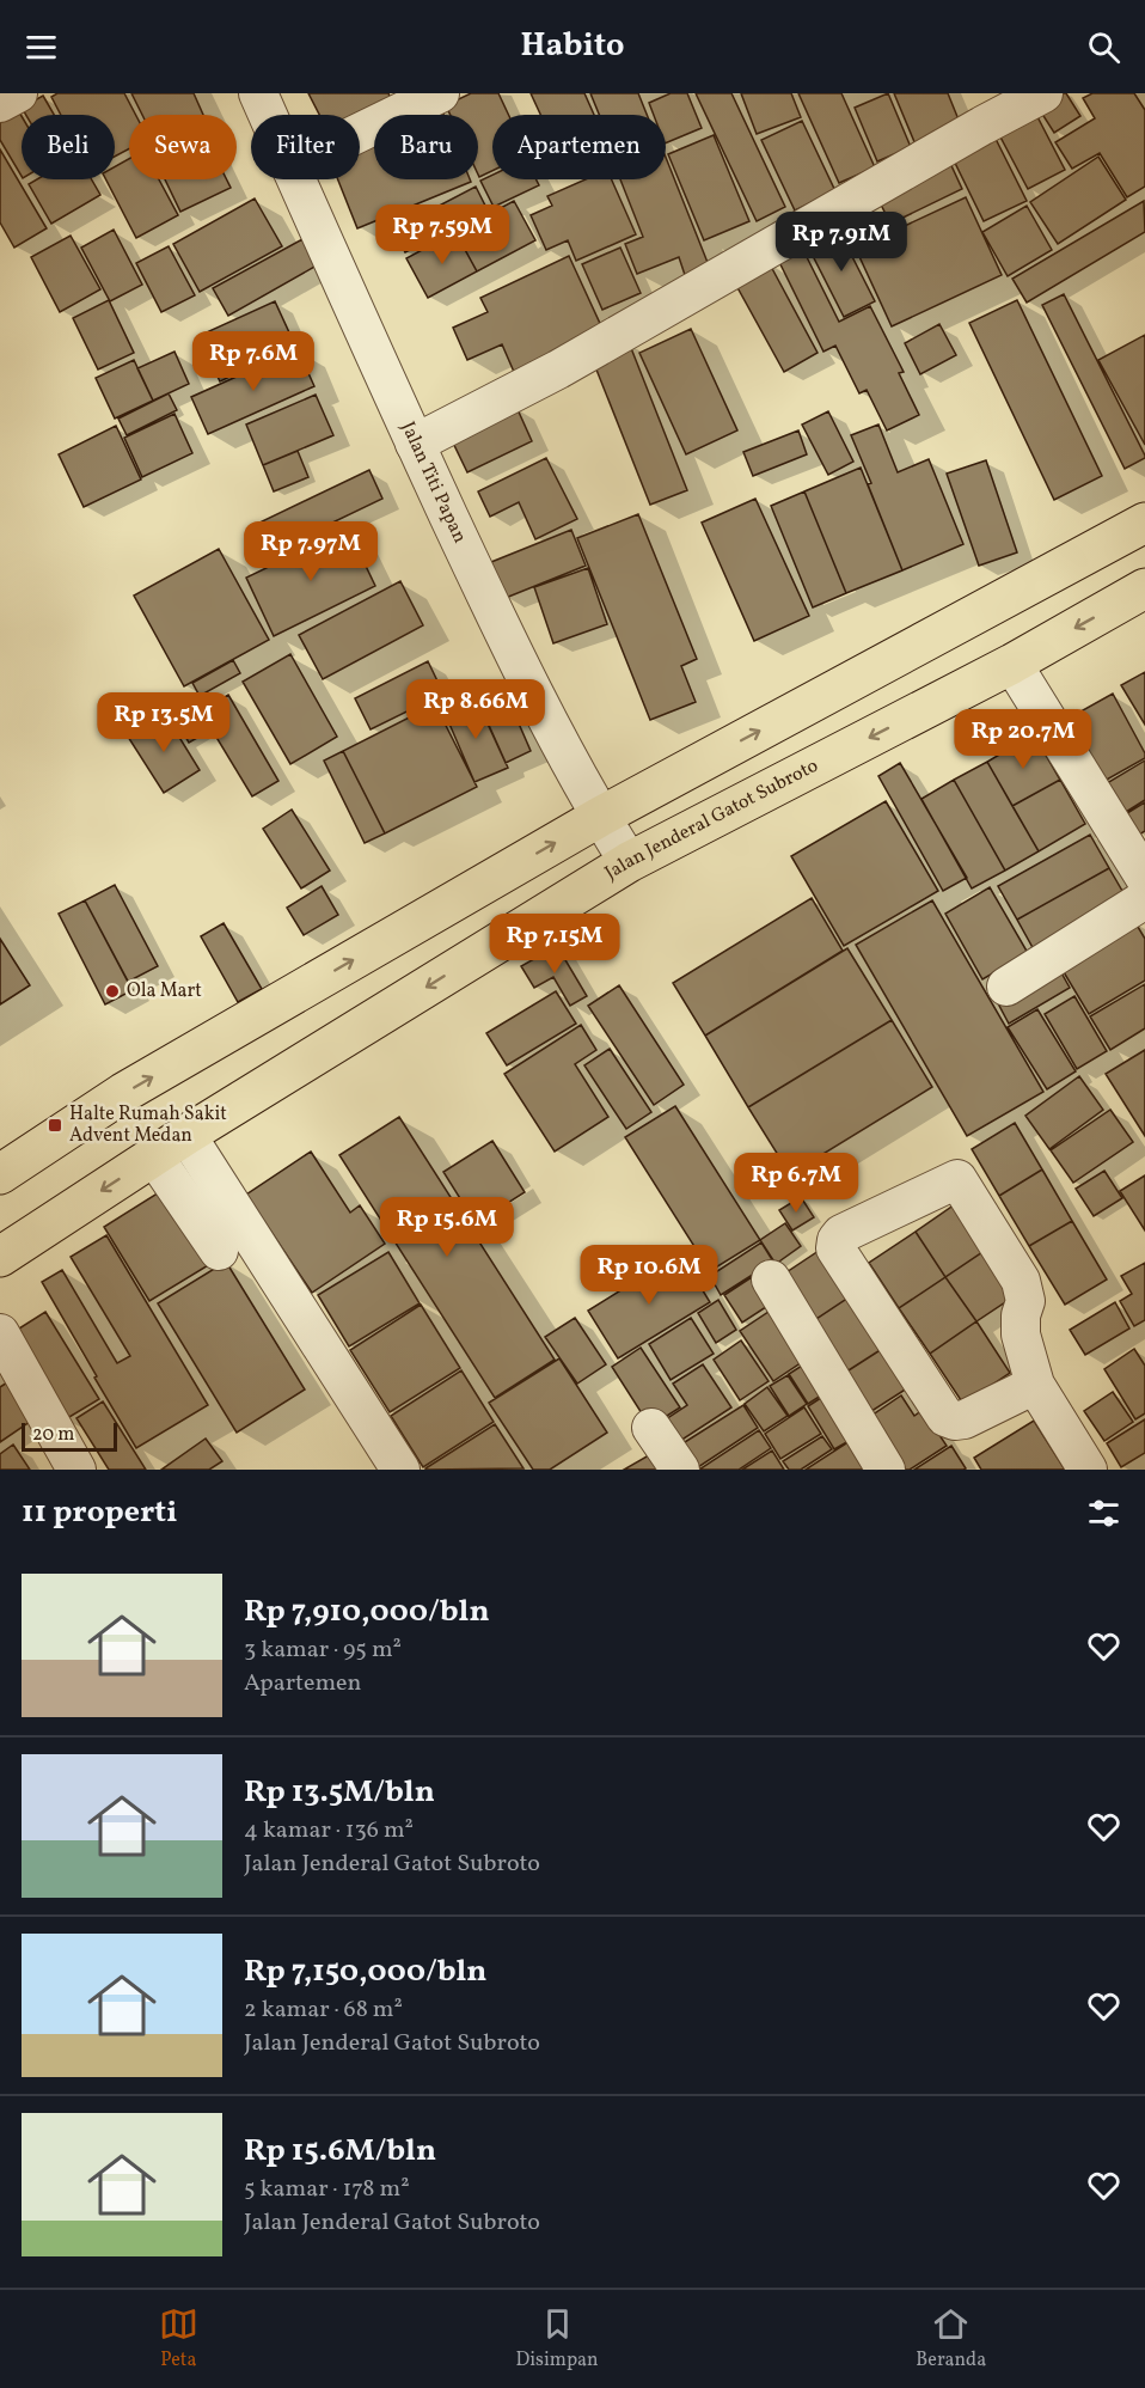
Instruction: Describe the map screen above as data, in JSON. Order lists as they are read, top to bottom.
{
  "streets": {
    "main road": ["Jalan Jenderal Gatot Subroto"],
    "street": ["Jalan Titi Papan"]
  },
  "crossings": [
    ["Jalan Titi Papan", "Jalan Jenderal Gatot Subroto"]
  ],
  "places": {
    "other": ["Ola Mart"],
    "transit": ["Halte Rumah Sakit Advent Medan"]
  },
  "scale_bar": "20 m",
  "page": {
    "header": "Habito",
    "chip": [
      "Beli",
      "Sewa",
      "Filter",
      "Baru",
      "Apartemen"
    ],
    "price": [
      "Rp 7.59M",
      "Rp 7.91M",
      "Rp 7.6M",
      "Rp 7.97M",
      "Rp 8.66M",
      "Rp 13.5M",
      "Rp 20.7M",
      "Rp 7.15M",
      "Rp 6.7M",
      "Rp 15.6M",
      "Rp 10.6M"
    ],
    "scale": "20 m",
    "heading": "11 properti",
    "list": [
      {
        "name": "Rp 7,910,000/bln",
        "note": "3 kamar · 95 m² · Apartemen"
      },
      {
        "name": "Rp 13.5M/bln",
        "note": "4 kamar · 136 m² · Jalan Jenderal Gatot Subroto"
      },
      {
        "name": "Rp 7,150,000/bln",
        "note": "2 kamar · 68 m² · Jalan Jenderal Gatot Subroto"
      },
      {
        "name": "Rp 15.6M/bln",
        "note": "5 kamar · 178 m² · Jalan Jenderal Gatot Subroto"
      }
    ],
    "tabs": ["Peta", "Disimpan", "Beranda"]
  }
}
